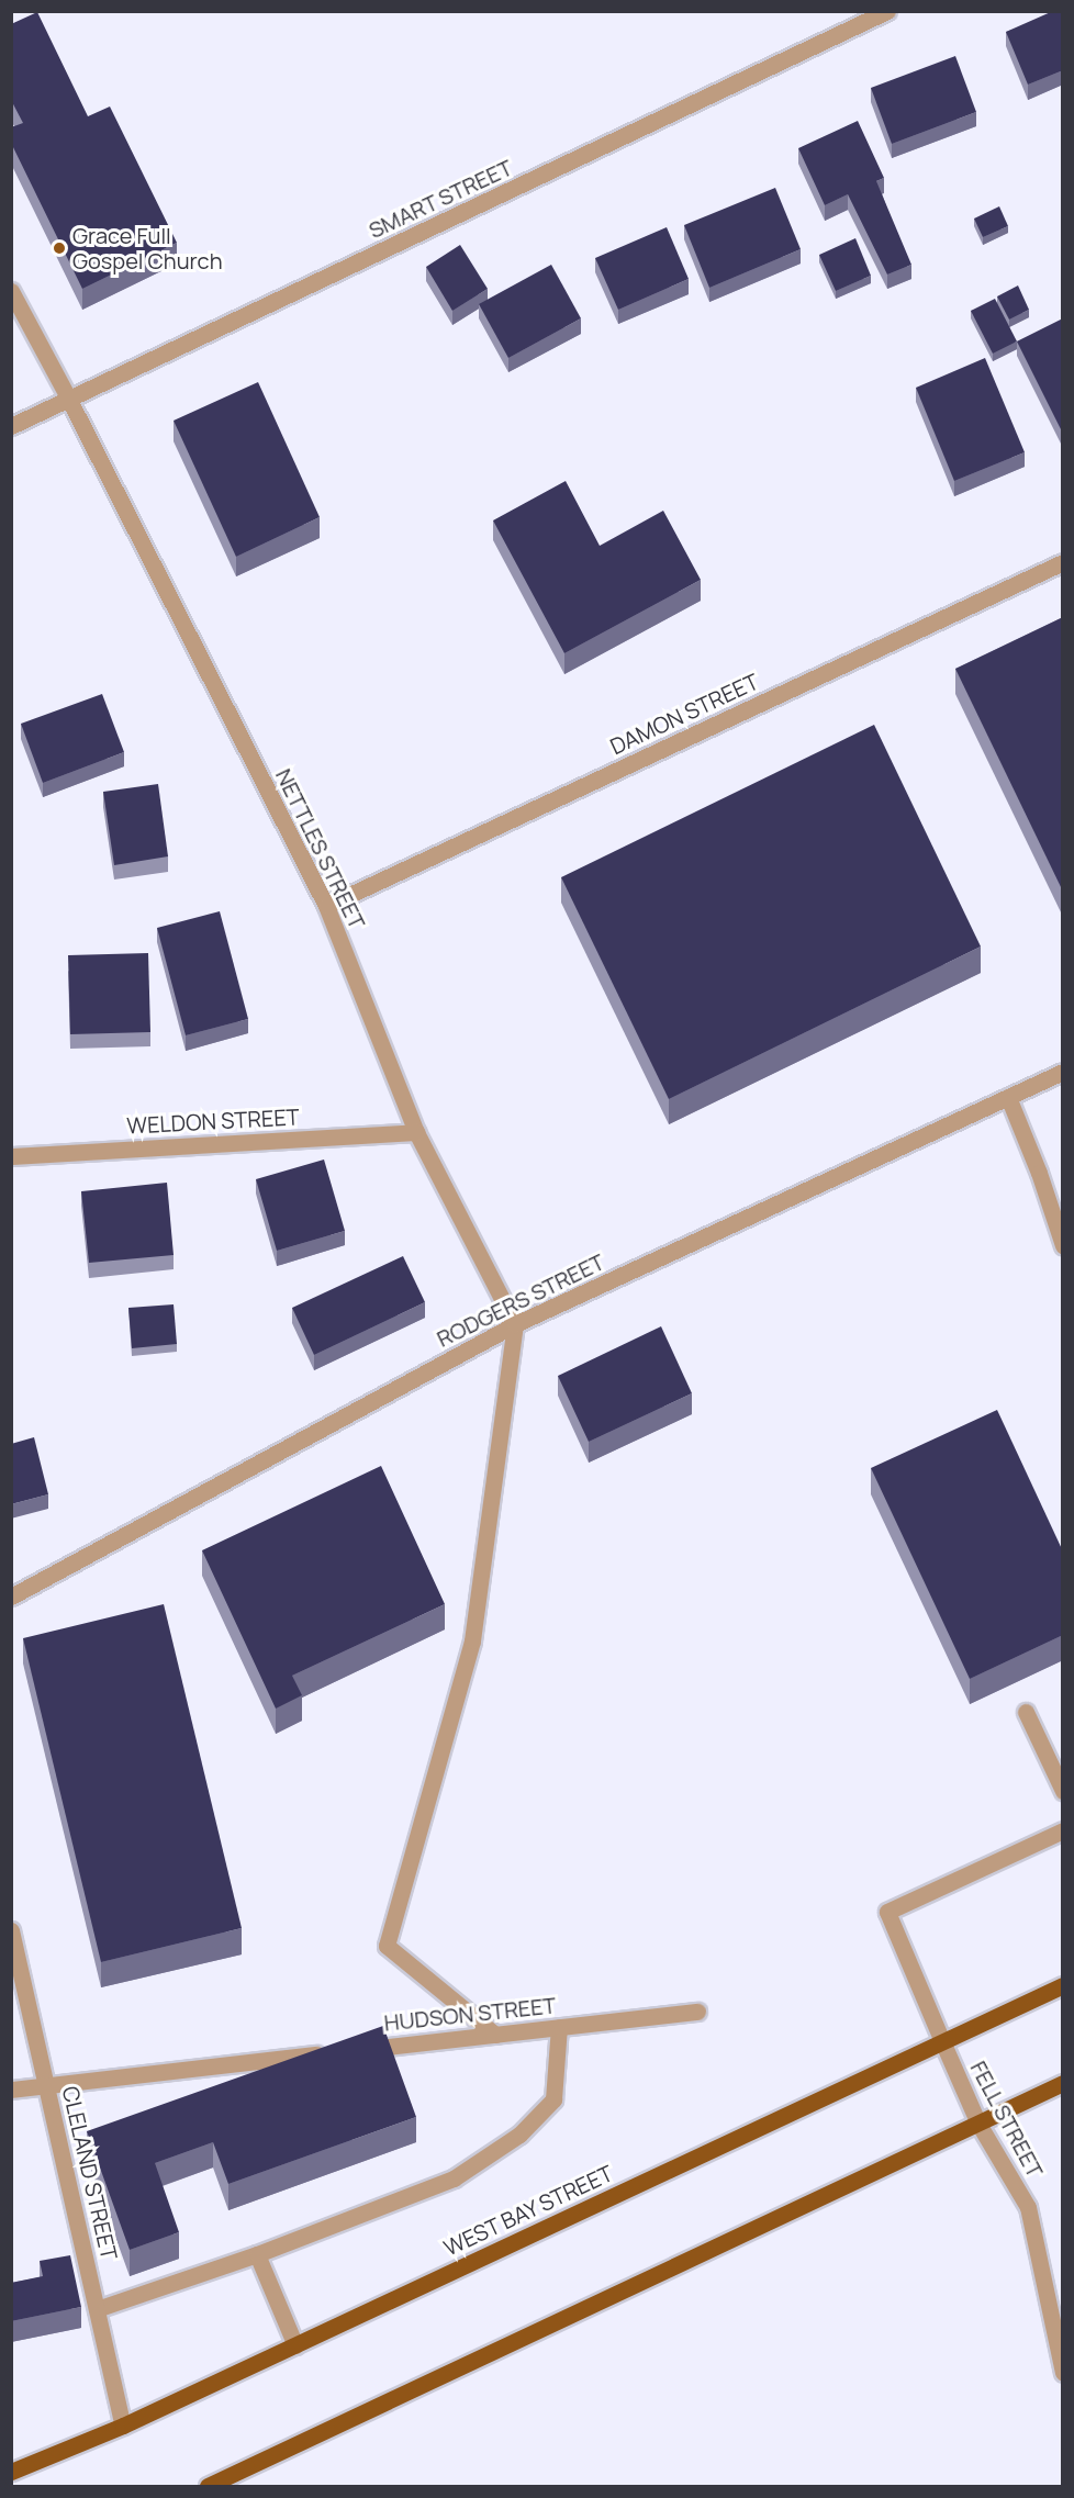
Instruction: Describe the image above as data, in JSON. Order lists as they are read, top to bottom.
{
  "streets": {
    "main road": ["WEST BAY STREET"],
    "street": [
      "SMART STREET",
      "DAMON STREET",
      "NETTLES STREET",
      "WELDON STREET",
      "RODGERS STREET",
      "HUDSON STREET",
      "FELL STREET",
      "CLELAND STREET"
    ]
  },
  "crossings": [
    ["SMART STREET", "NETTLES STREET"],
    ["DAMON STREET", "NETTLES STREET"],
    ["NETTLES STREET", "WELDON STREET"],
    ["NETTLES STREET", "RODGERS STREET"],
    ["FELL STREET", "WEST BAY STREET"],
    ["CLELAND STREET", "WEST BAY STREET"]
  ],
  "places": ["Grace Full Gospel Church"]
}
